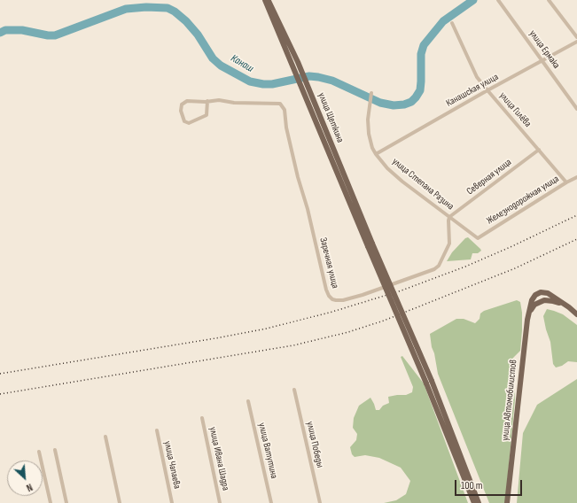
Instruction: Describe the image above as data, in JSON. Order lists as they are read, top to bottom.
{
  "streets": {
    "main road": ["улица Щеткина", "улица Автомобилистов"],
    "street": [
      "улица Ермака",
      "Канашская улица",
      "улица Гилёва",
      "Северная улица",
      "улица Степана Разина",
      "Железнодорожная улица",
      "Заречная улица",
      "улица Победы",
      "улица Ватутина",
      "улица Ивана Шадра",
      "улица Чапаева"
    ]
  },
  "crossings": [
    ["улица Ермака", "Канашская улица"],
    ["Канашская улица", "улица Гилёва"],
    ["Канашская улица", "улица Степана Разина"],
    ["улица Гилёва", "Северная улица"],
    ["улица Гилёва", "Железнодорожная улица"],
    ["Северная улица", "улица Степана Разина"],
    ["Северная улица", "Заречная улица"],
    ["улица Степана Разина", "Железнодорожная улица"],
    ["улица Степана Разина", "Заречная улица"]
  ],
  "water": ["Канаш"],
  "scale_bar": "100 m",
  "north": "bottom right"
}
